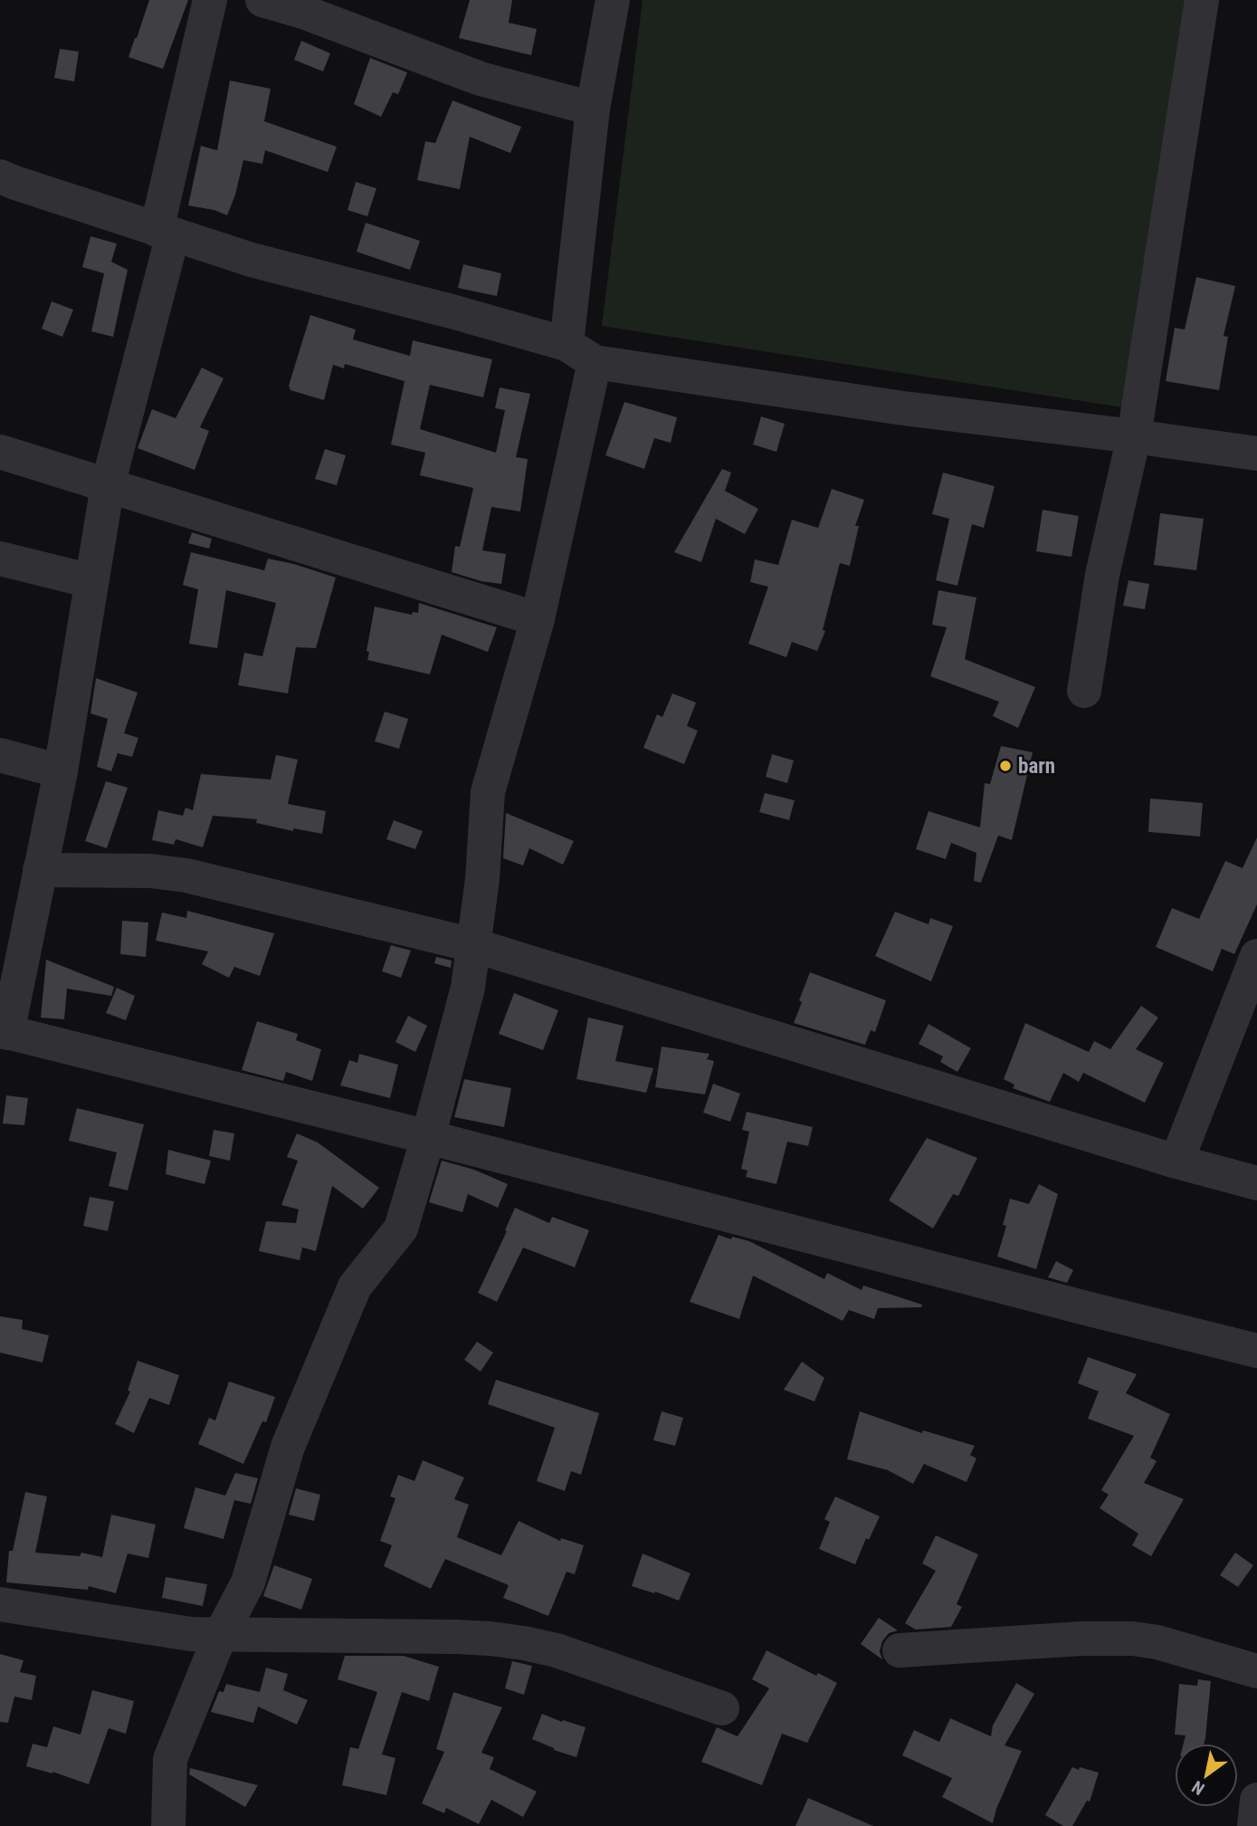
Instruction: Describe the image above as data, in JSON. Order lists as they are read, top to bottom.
{
  "places": ["barn"],
  "north": "bottom left"
}
